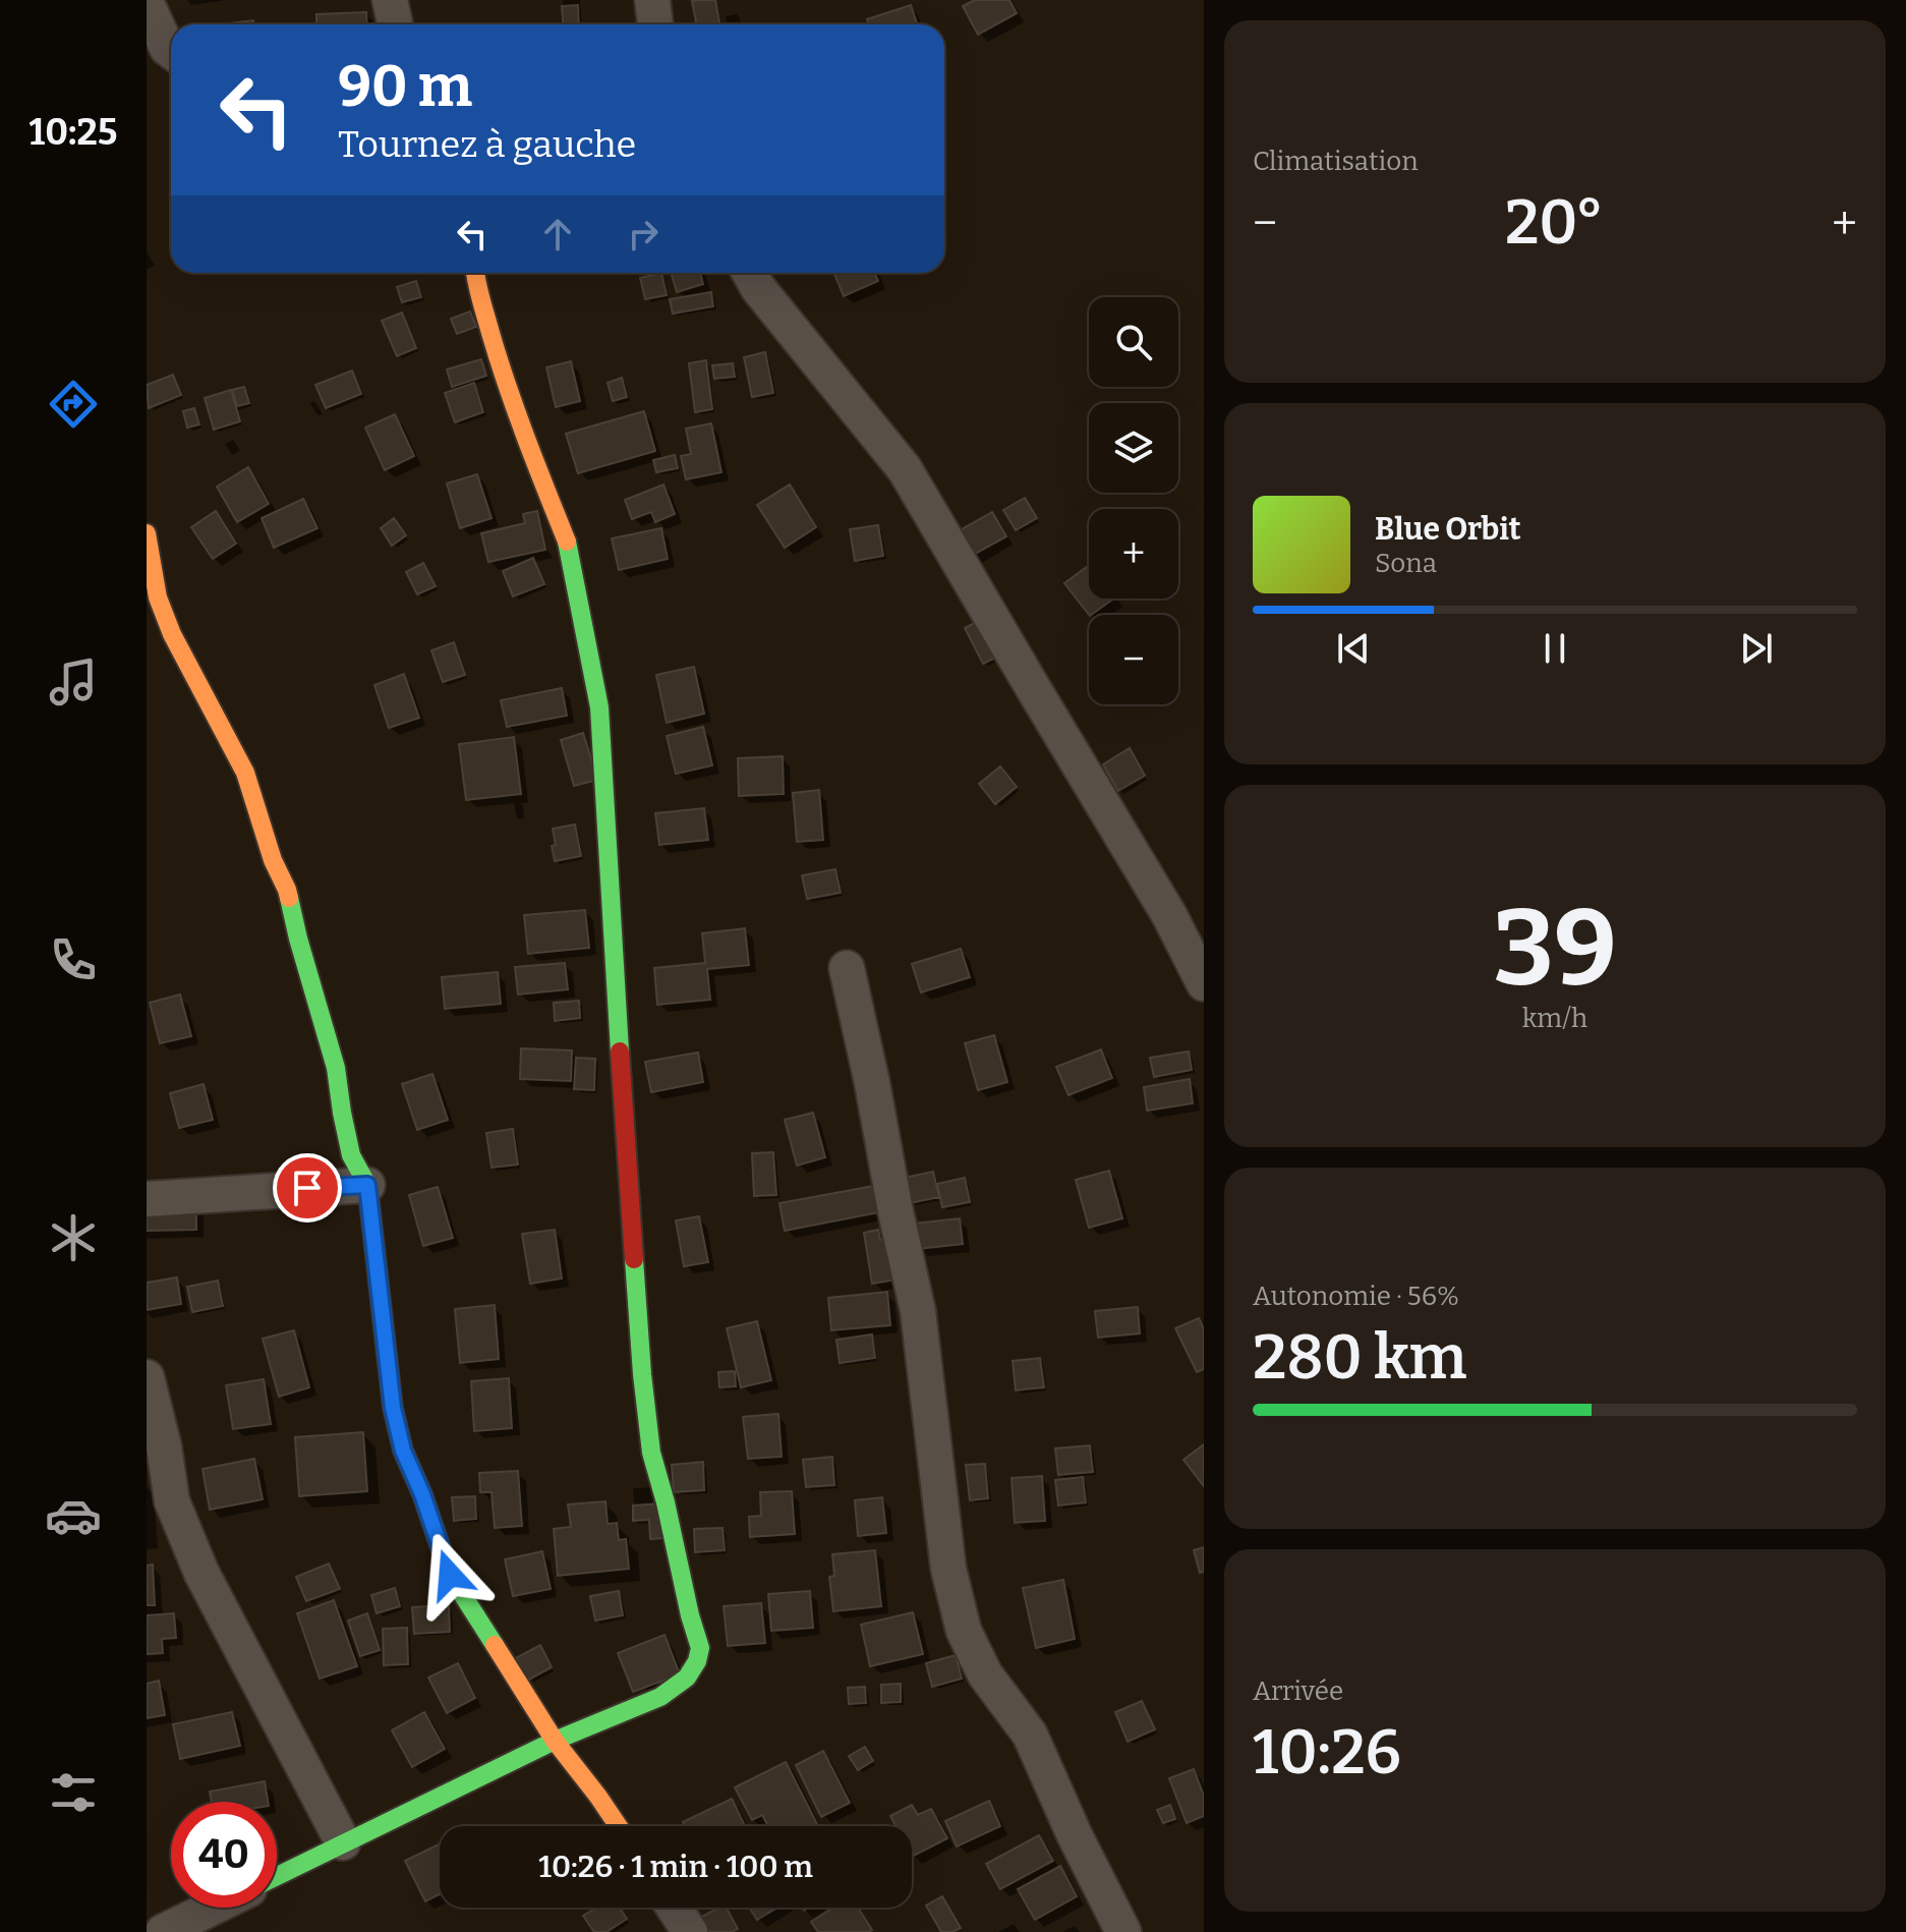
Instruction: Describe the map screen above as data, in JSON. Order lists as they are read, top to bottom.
{
  "page": {
    "tabs": "10:25",
    "tile": [
      "Climatisation",
      ["39", "km/h"],
      ["Autonomie · 56%", "280 km"],
      ["Arrivée", "10:26"]
    ],
    "turn": ["90 m", "Tournez à gauche"],
    "heat": ["−", "20°", "+"],
    "map_buttons": ["+", "−"],
    "song": ["Blue Orbit", "Sona"],
    "limit": "40",
    "trip": "10:26 · 1 min · 100 m"
  }
}
